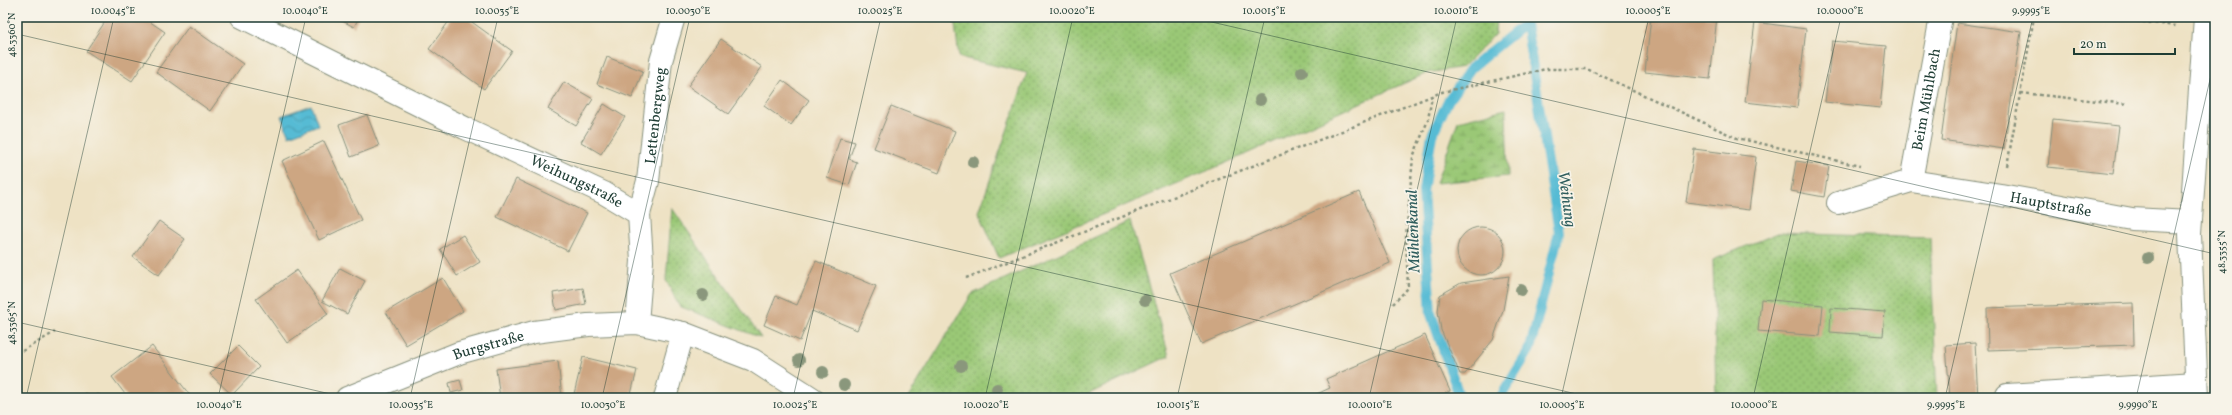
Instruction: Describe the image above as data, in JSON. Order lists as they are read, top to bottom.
{
  "streets": {
    "street": [
      "Beim Mühlbach",
      "Lettenbergweg",
      "Weihungstraße",
      "Hauptstraße",
      "Burgstraße"
    ]
  },
  "crossings": [
    ["Beim Mühlbach", "Hauptstraße"],
    ["Lettenbergweg", "Weihungstraße"],
    ["Weihungstraße", "Burgstraße"]
  ],
  "water": ["Weihung", "Mühlenkanal"],
  "scale_bar": "20 m",
  "coordinates": [
    "10.0045°E",
    "10.0040°E",
    "10.0035°E",
    "10.0030°E",
    "10.0025°E",
    "10.0020°E",
    "10.0015°E",
    "10.0010°E",
    "10.0005°E",
    "10.0000°E",
    "9.9995°E",
    "48.3360°N",
    "48.3355°N",
    "48.3365°N",
    "9.9990°E"
  ]
}
